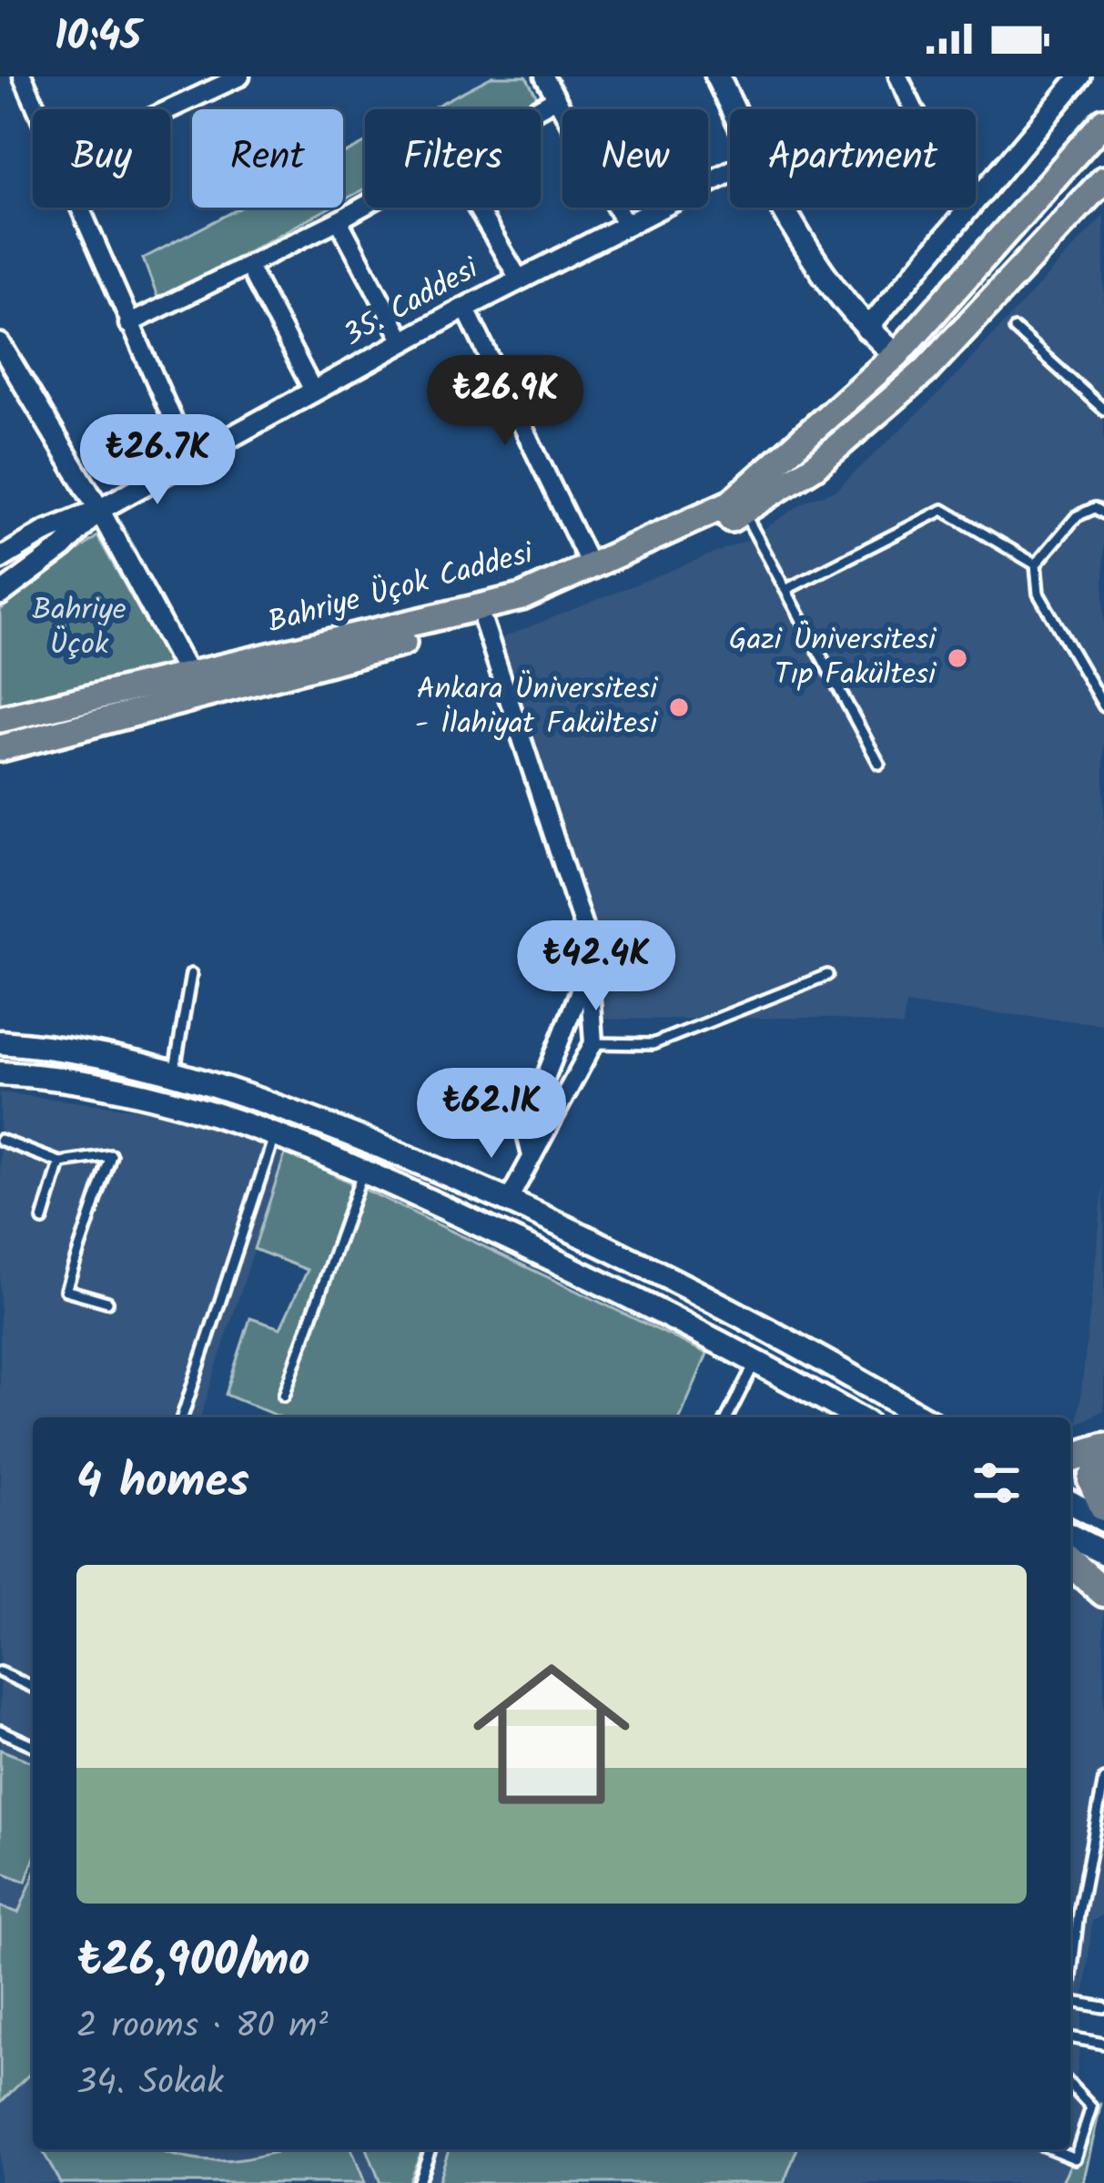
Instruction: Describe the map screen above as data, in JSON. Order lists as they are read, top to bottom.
{
  "streets": {
    "main road": ["Bahriye Üçok Caddesi"],
    "street": ["35. Caddesi"]
  },
  "parks": ["Bahriye Üçok"],
  "places": ["Gazi Üniversitesi Tıp Fakültesi", "Ankara Üniversitesi - İlahiyat Fakültesi"],
  "page": {
    "status": "10:45",
    "chip": [
      "Buy",
      "Rent",
      "Filters",
      "New",
      "Apartment"
    ],
    "price": [
      "₺26.9K",
      "₺26.7K",
      "₺42.4K",
      "₺62.1K"
    ],
    "heading": "4 homes",
    "list": [
      {
        "name": "₺26,900/mo",
        "note": "2 rooms · 80 m² · 34. Sokak"
      }
    ]
  }
}
